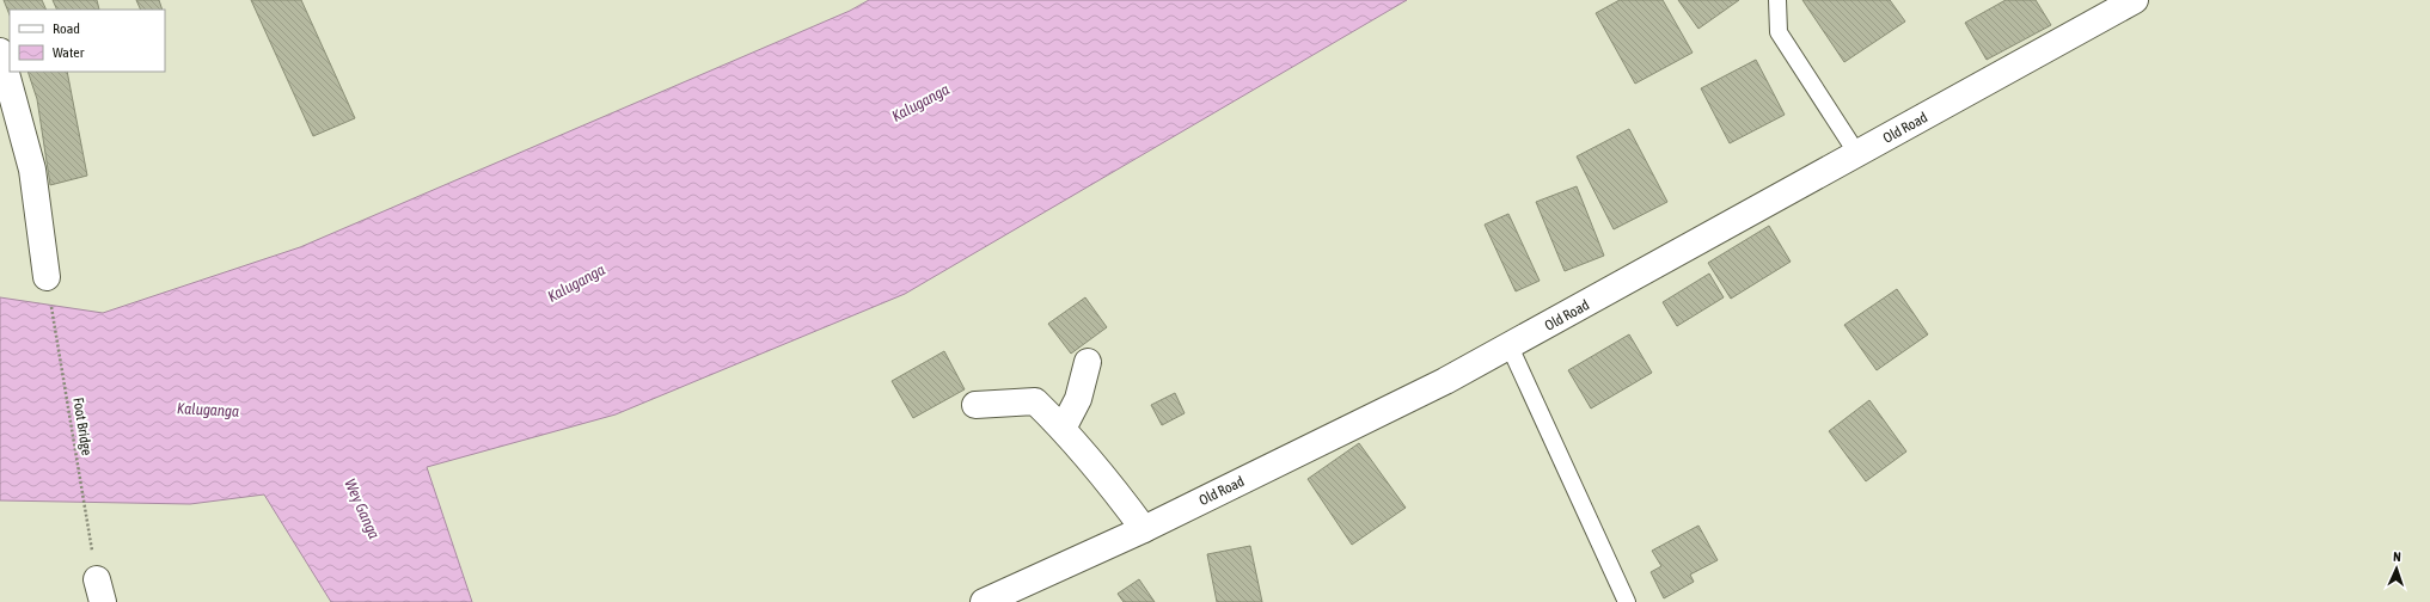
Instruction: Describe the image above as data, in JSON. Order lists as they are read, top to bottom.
{
  "streets": {
    "street": ["Old Road"],
    "path": ["Foot Bridge"]
  },
  "water": ["Kaluganga", "Wey Ganga"],
  "legend": ["Road", "Water"],
  "north": "top"
}
